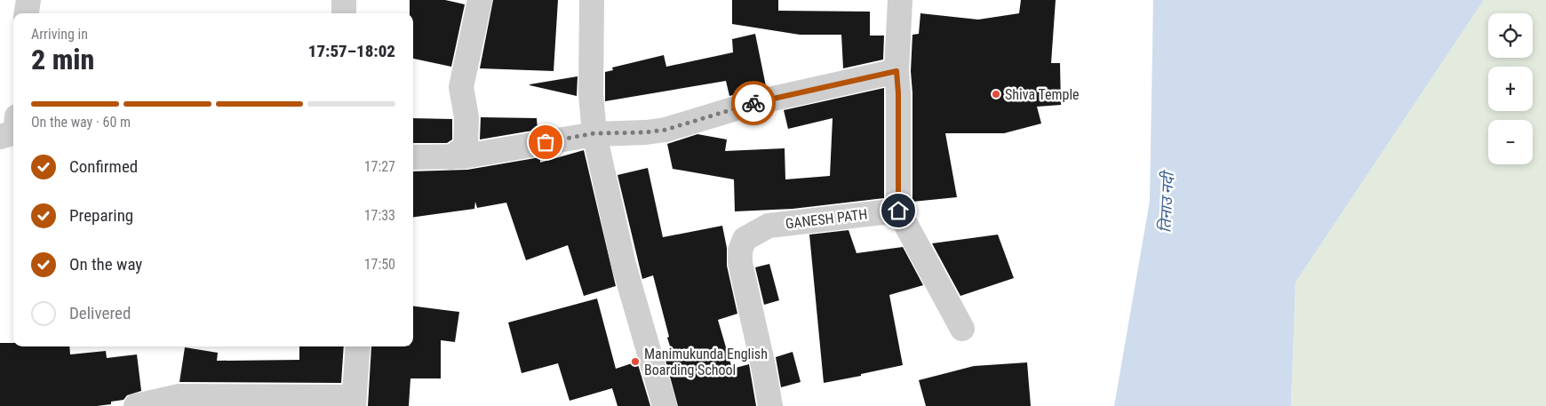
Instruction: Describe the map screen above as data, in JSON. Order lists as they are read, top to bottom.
{
  "streets": {
    "street": ["GANESH PATH"]
  },
  "water": ["तिनाउ नदी"],
  "places": ["Shiva Temple", "Manimukunda English Boarding School"],
  "page": {
    "map_buttons": ["+", "−"],
    "heading": ["2 min", "Arriving in", "17:57–18:02"],
    "bar": "On the way · 60 m",
    "list": [
      ["Confirmed", "17:27"],
      ["Preparing", "17:33"],
      ["On the way", "17:50"],
      "Delivered"
    ]
  }
}
